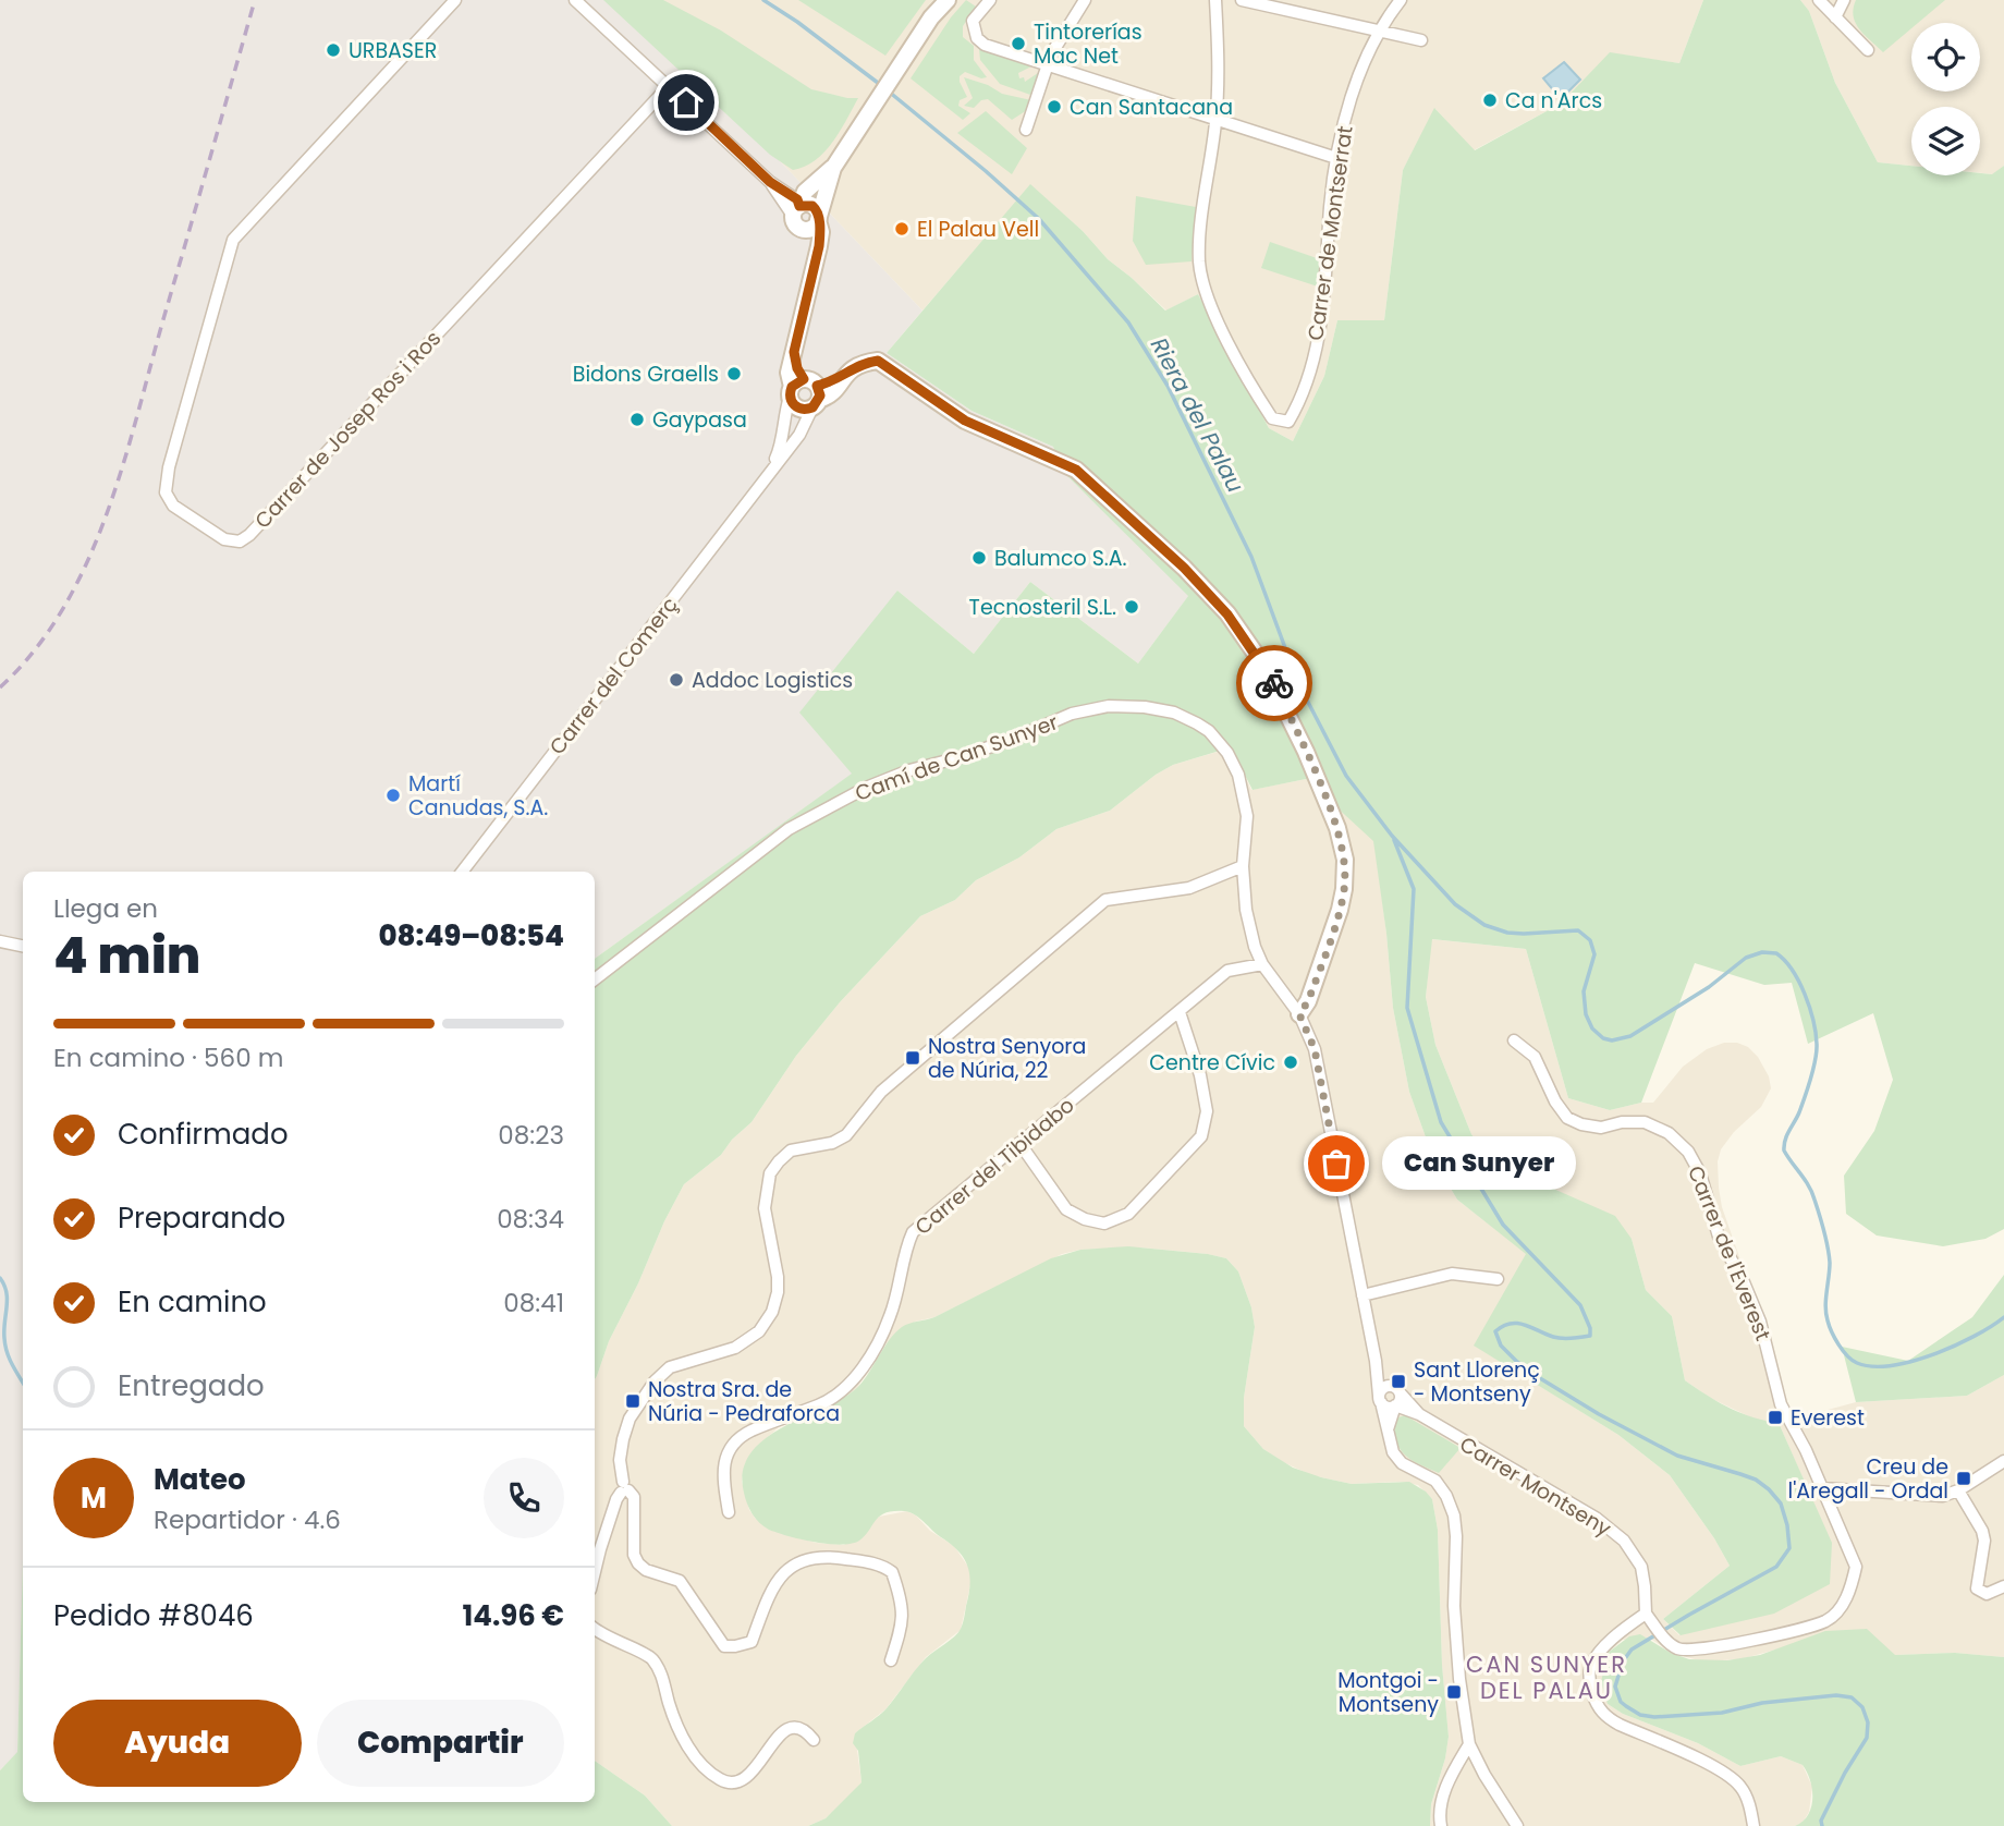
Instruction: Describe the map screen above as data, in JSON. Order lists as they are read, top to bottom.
{
  "streets": {
    "street": [
      "Carrer de Montserrat",
      "Carrer de Josep Ros i Ros",
      "Carrer del Comerç",
      "Camí de Can Sunyer",
      "Carrer del Tibidabo",
      "Carrer de l'Everest",
      "Carrer Montseny"
    ]
  },
  "crossings": [
    ["Carrer de l'Everest", "Carrer Montseny"]
  ],
  "districts": ["CAN SUNYER DEL PALAU"],
  "water": ["Riera del Palau"],
  "places": {
    "other": [
      "Tintorerías Mac Net",
      "URBASER",
      "Ca n'Arcs",
      "Can Santacana",
      "El Palau Vell",
      "Bidons Graells",
      "Gaypasa",
      "Balumco S.A.",
      "Tecnosteril S.L.",
      "Addoc Logistics",
      "Martí Canudas, S.A.",
      "Centre Cívic",
      "Can Sunyer"
    ],
    "transit": [
      "Nostra Senyora de Núria, 22",
      "Sant Llorenç - Montseny",
      "Nostra Sra. de Núria - Pedraforca",
      "Everest",
      "Creu de l'Aregall - Ordal",
      "Montgoi - Montseny"
    ]
  },
  "page": {
    "heading": ["4 min", "Llega en", "08:49–08:54"],
    "panel": [
      "Mateo",
      "Repartidor · 4.6",
      "Pedido #8046",
      "14.96 €"
    ],
    "bar": "En camino · 560 m",
    "list": [
      ["Confirmado", "08:23"],
      ["Preparando", "08:34"],
      ["En camino", "08:41"],
      "Entregado"
    ],
    "bubble": "Can Sunyer",
    "round": "M",
    "buttons": ["Ayuda", "Compartir"]
  }
}
